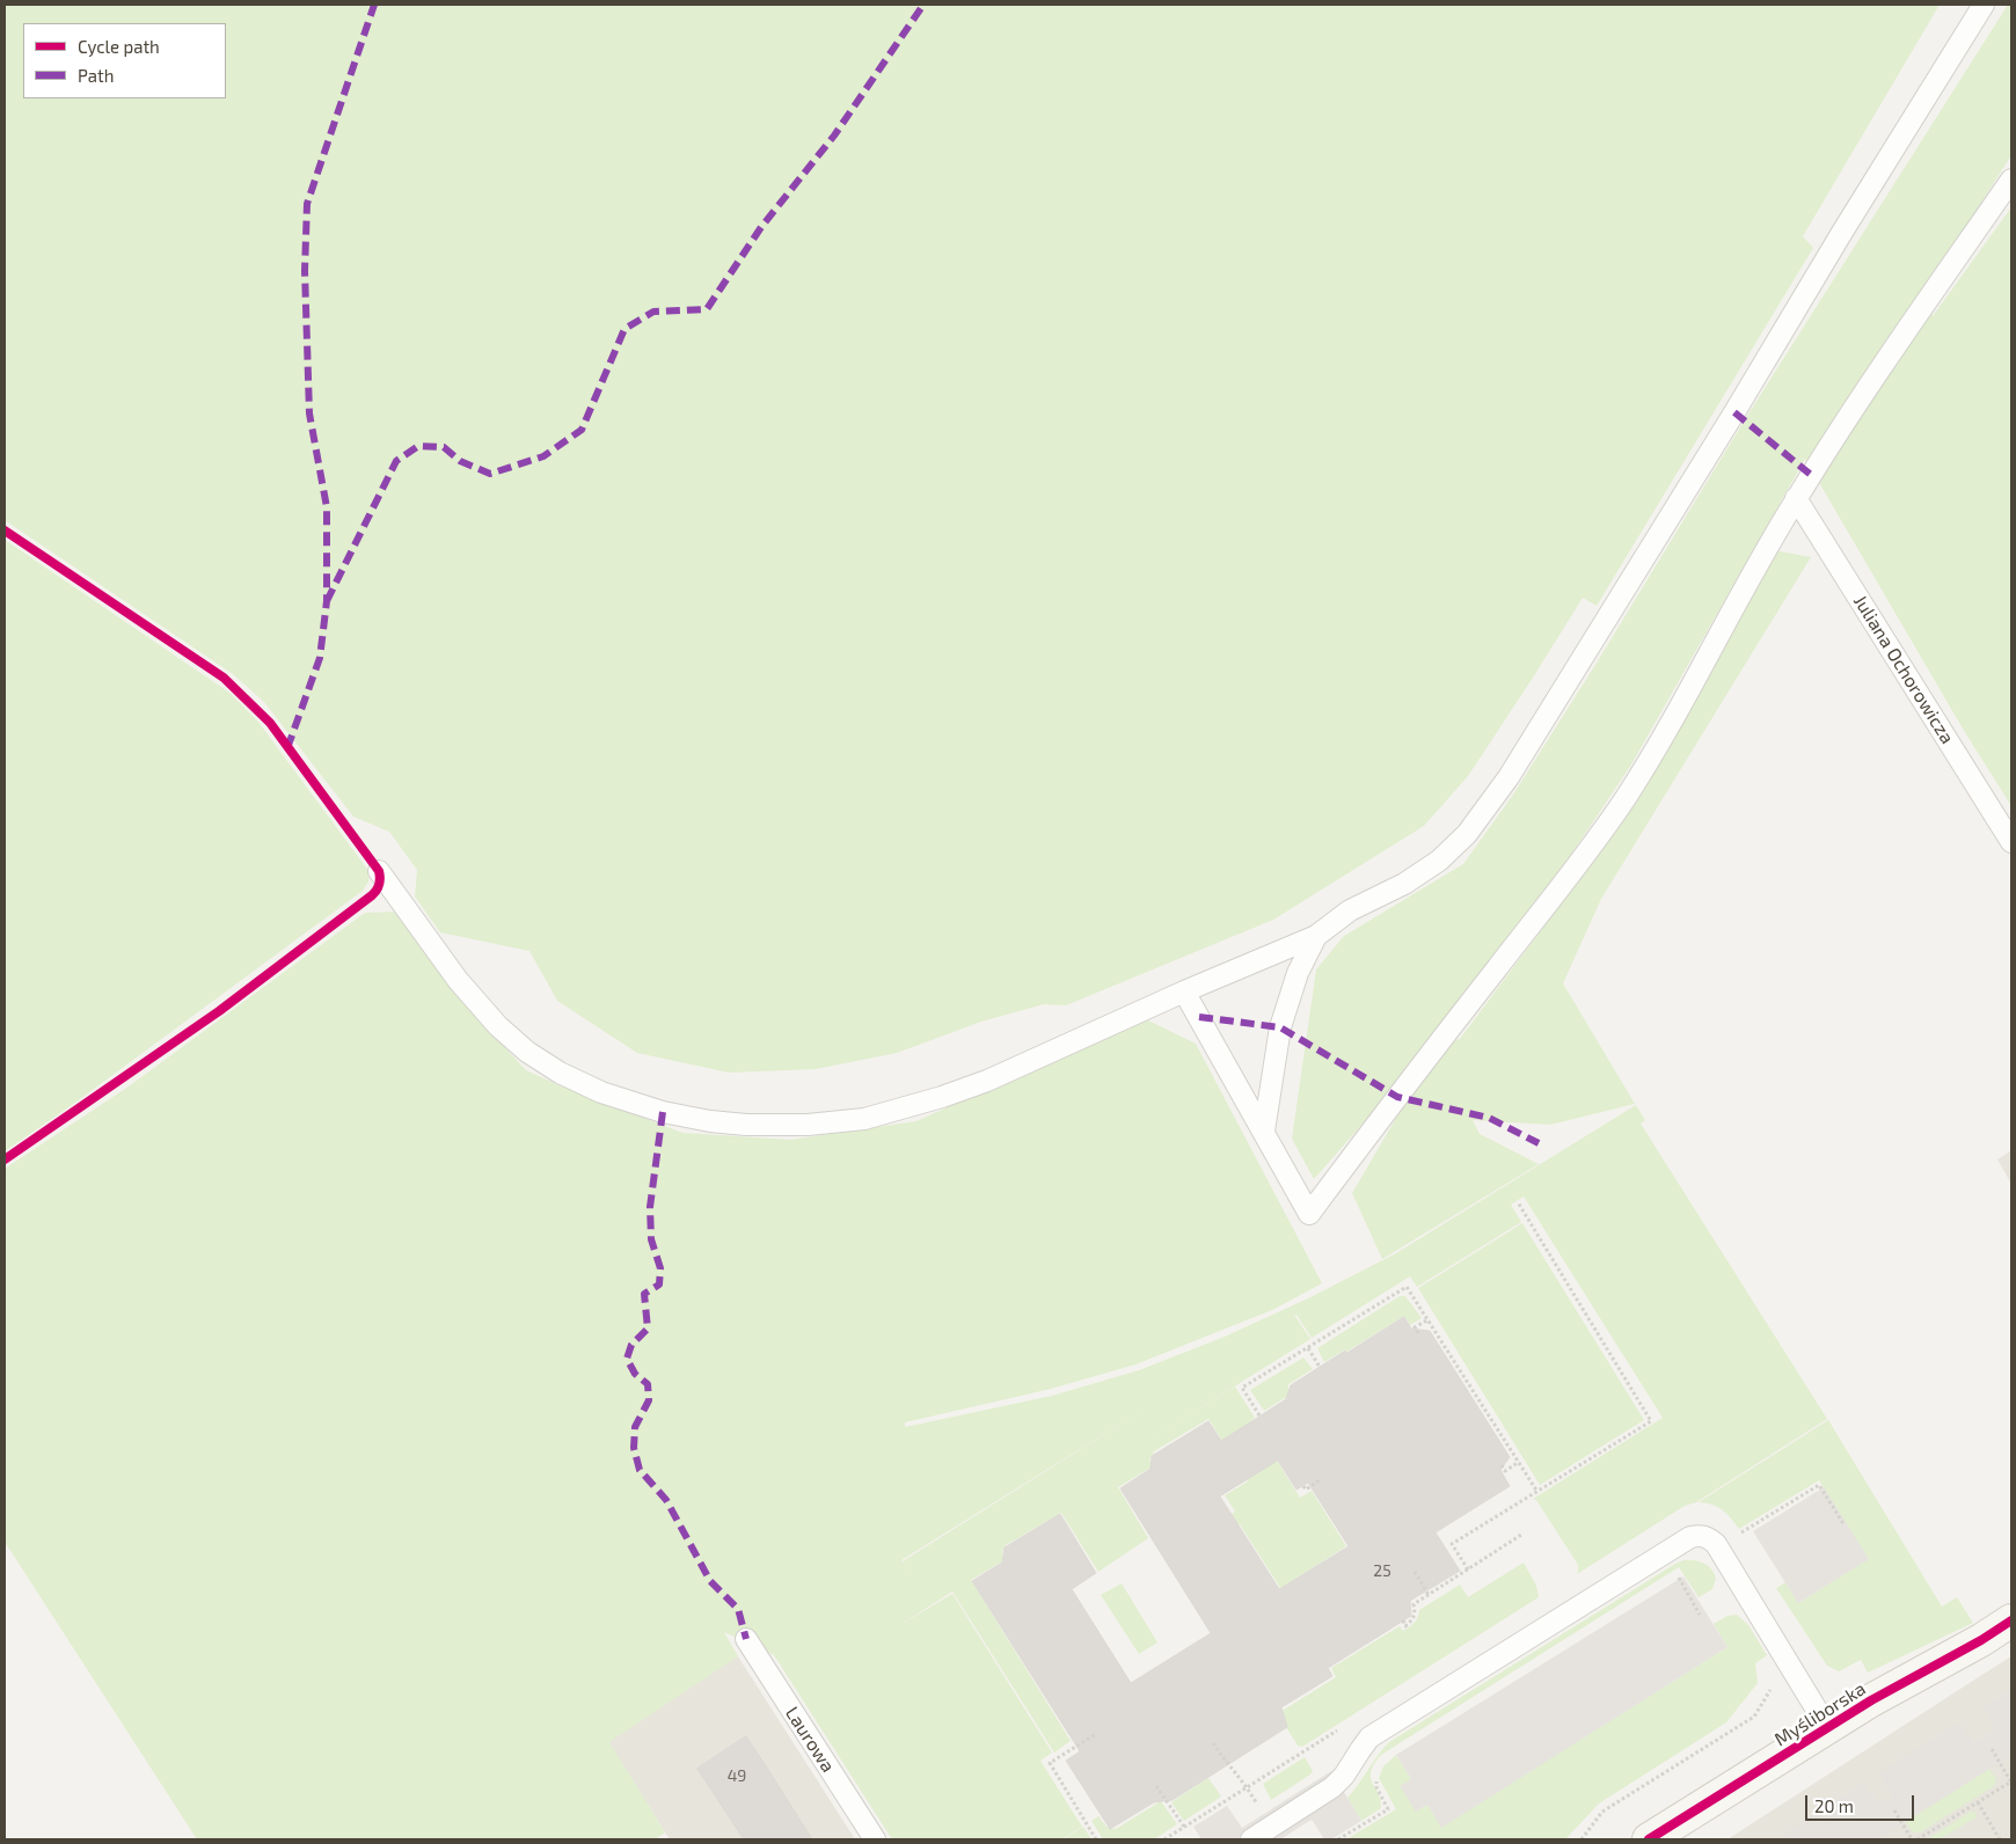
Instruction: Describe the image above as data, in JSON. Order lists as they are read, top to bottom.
{
  "streets": {
    "street": ["Myśliborska"],
    "lane": ["Juliana Ochorowicza", "Laurowa"]
  },
  "house_numbers": ["25", "49"],
  "legend": ["Cycle path", "Path"],
  "scale_bar": "20 m"
}
